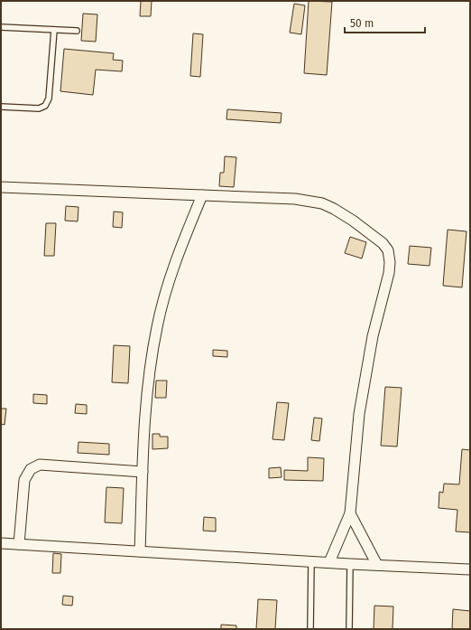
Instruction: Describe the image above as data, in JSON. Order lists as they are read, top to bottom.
{
  "scale_bar": "50 m"
}
